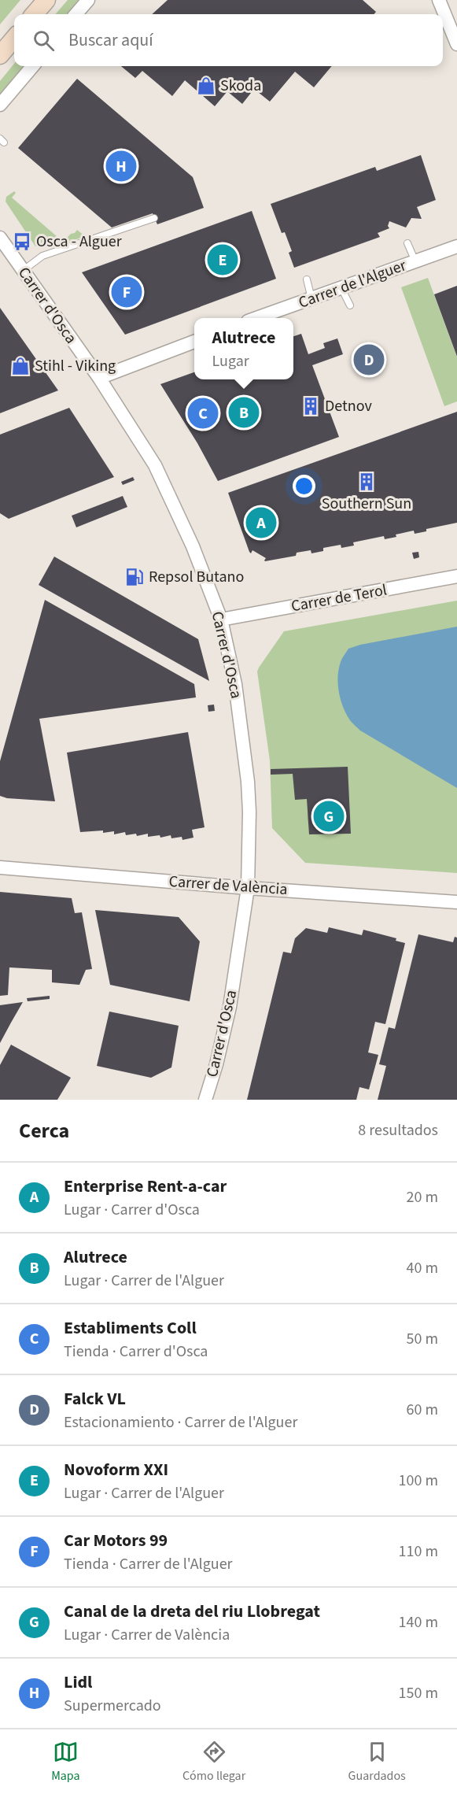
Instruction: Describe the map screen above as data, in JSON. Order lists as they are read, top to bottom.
{
  "streets": {
    "street": [
      "Carrer de l'Alguer",
      "Carrer d'Osca",
      "Carrer de Terol",
      "Carrer de València"
    ]
  },
  "crossings": [
    ["Carrer d'Osca", "Carrer de Terol"],
    ["Carrer d'Osca", "Carrer de València"]
  ],
  "places": {
    "shop": ["Skoda", "Stihl - Viking"],
    "bus stop": ["Osca - Alguer"],
    "building": ["Detnov", "Southern Sun"],
    "fuel station": ["Repsol Butano"]
  },
  "page": {
    "search": "Buscar aquí",
    "pins": [
      "H",
      "E",
      "F",
      "D",
      "B",
      "C",
      "A",
      "G"
    ],
    "popup": ["Alutrece", "Lugar"],
    "heading": ["Cerca", "8 resultados"],
    "list": [
      {
        "mark": "A",
        "name": "Enterprise Rent-a-car",
        "note": "Lugar · Carrer d'Osca",
        "value": "20 m"
      },
      {
        "mark": "B",
        "name": "Alutrece",
        "note": "Lugar · Carrer de l'Alguer",
        "value": "40 m"
      },
      {
        "mark": "C",
        "name": "Establiments Coll",
        "note": "Tienda · Carrer d'Osca",
        "value": "50 m"
      },
      {
        "mark": "D",
        "name": "Falck VL",
        "note": "Estacionamiento · Carrer de l'Alguer",
        "value": "60 m"
      },
      {
        "mark": "E",
        "name": "Novoform XXI",
        "note": "Lugar · Carrer de l'Alguer",
        "value": "100 m"
      },
      {
        "mark": "F",
        "name": "Car Motors 99",
        "note": "Tienda · Carrer de l'Alguer",
        "value": "110 m"
      },
      {
        "mark": "G",
        "name": "Canal de la dreta del riu Llobregat",
        "note": "Lugar · Carrer de València",
        "value": "140 m"
      },
      {
        "mark": "H",
        "name": "Lidl",
        "note": "Supermercado",
        "value": "150 m"
      }
    ],
    "nav": ["Mapa", "Cómo llegar", "Guardados"]
  }
}
